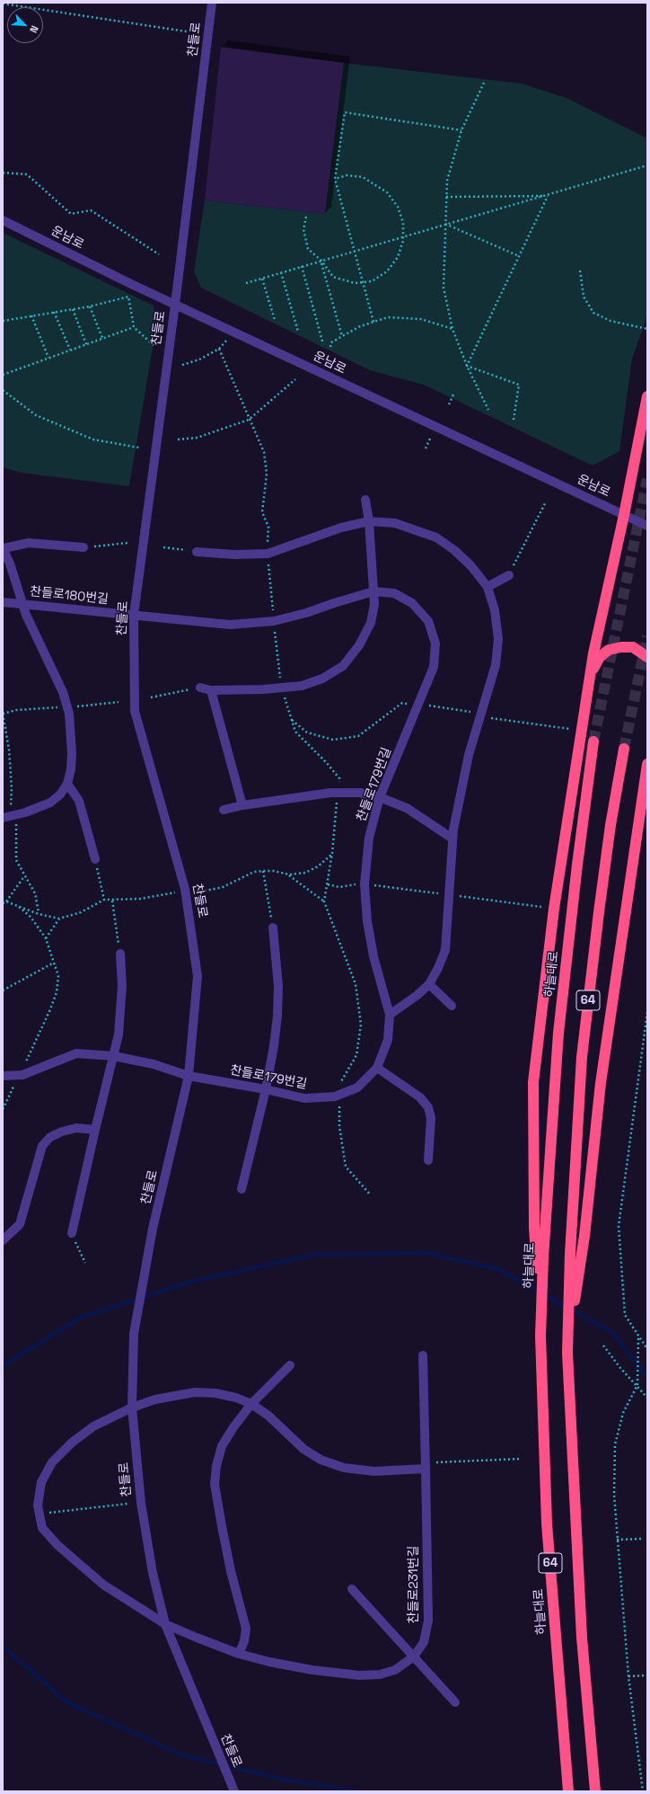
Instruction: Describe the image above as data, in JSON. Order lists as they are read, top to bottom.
{
  "streets": {
    "highway": ["하늘대로", "64"],
    "street": [
      "찬들로",
      "운남로",
      "찬들로180번길",
      "찬들로179번길",
      "찬들로231번길"
    ]
  },
  "crossings": [
    ["찬들로", "운남로"],
    ["찬들로", "찬들로180번길"],
    ["찬들로", "찬들로179번길"],
    ["찬들로", "찬들로231번길"],
    ["찬들로180번길", "찬들로179번길"]
  ],
  "north": "bottom right"
}
